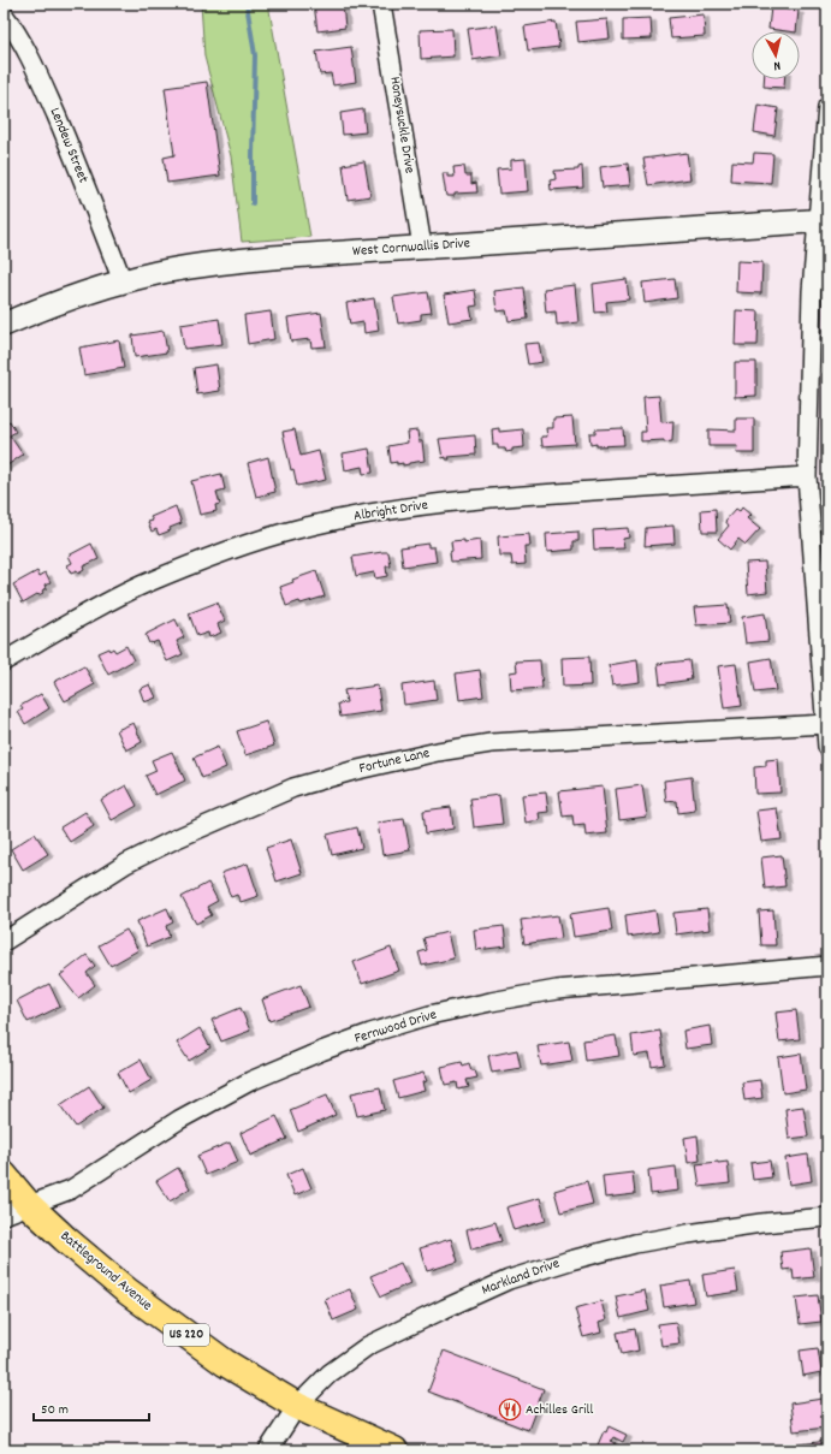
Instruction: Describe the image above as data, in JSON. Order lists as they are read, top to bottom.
{
  "streets": {
    "main road": ["Battleground Avenue", "US 220"],
    "street": [
      "Honeysuckle Drive",
      "Lendew Street",
      "West Cornwallis Drive",
      "Albright Drive",
      "Fortune Lane",
      "Fernwood Drive",
      "Markland Drive"
    ]
  },
  "crossings": [
    ["Honeysuckle Drive", "West Cornwallis Drive"],
    ["Lendew Street", "West Cornwallis Drive"],
    ["Fernwood Drive", "Battleground Avenue"],
    ["Battleground Avenue", "Markland Drive"]
  ],
  "places": {
    "restaurant": ["Achilles Grill"]
  },
  "scale_bar": "50 m",
  "north": "bottom"
}
